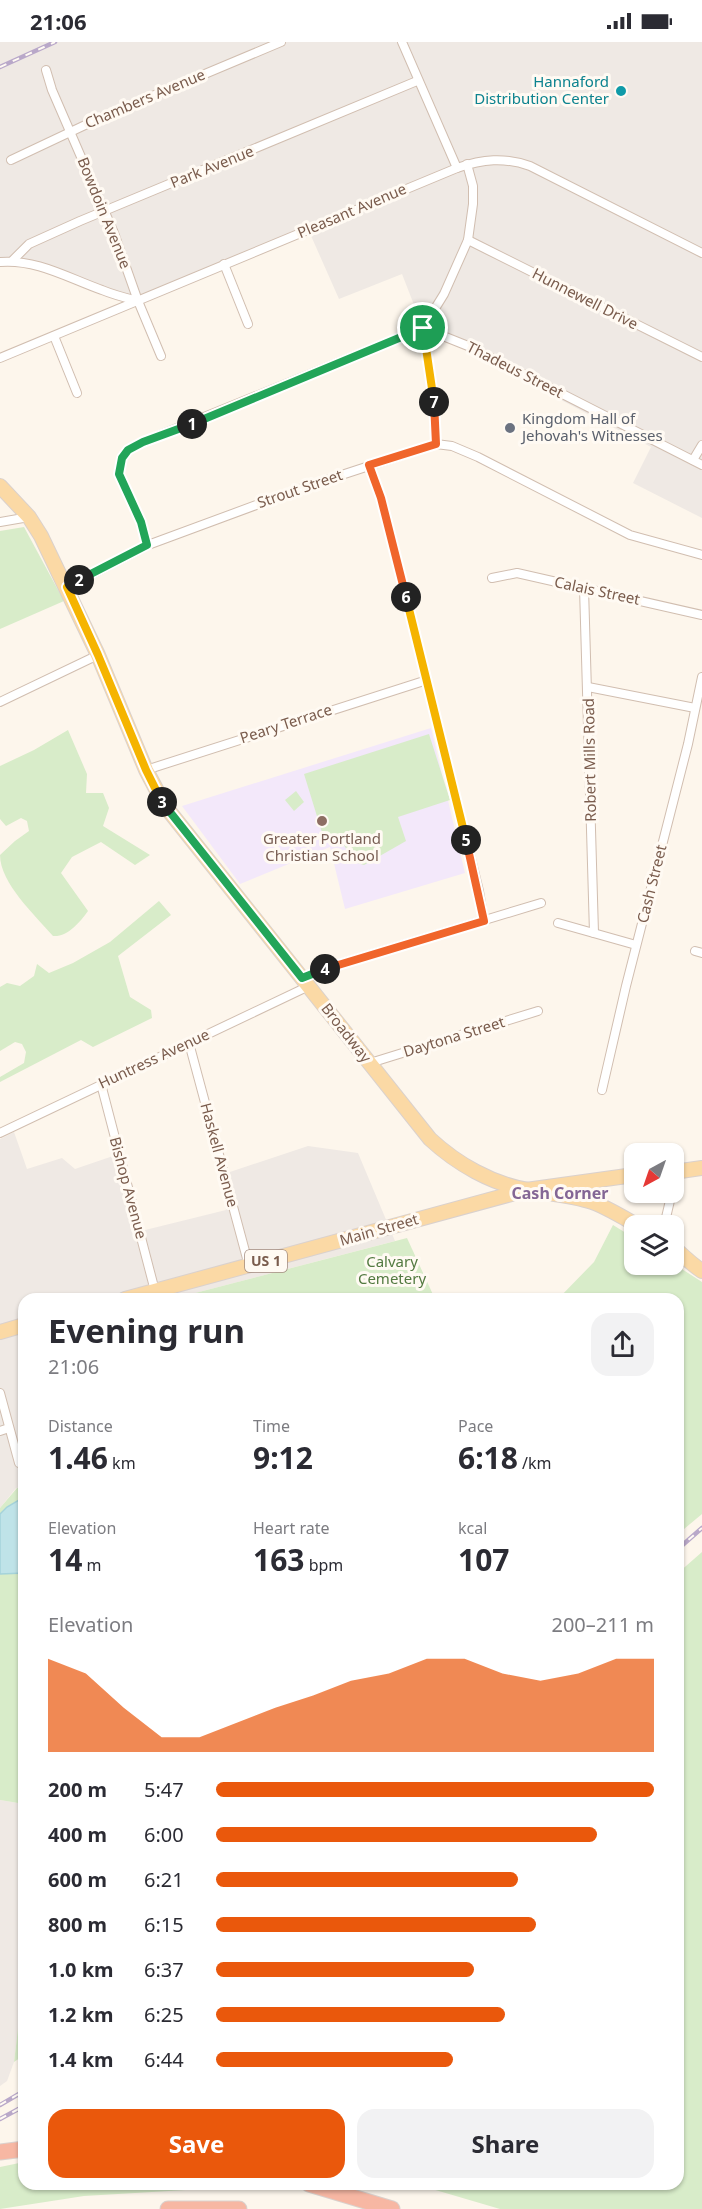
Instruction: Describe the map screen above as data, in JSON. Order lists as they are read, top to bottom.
{
  "streets": {
    "main road": ["Broadway", "Main Street", "US 1"],
    "street": [
      "Chambers Avenue",
      "Park Avenue",
      "Pleasant Avenue",
      "Bowdoin Avenue",
      "Hunnewell Drive",
      "Thadeus Street",
      "Strout Street",
      "Calais Street",
      "Peary Terrace",
      "Robert Mills Road",
      "Cash Street",
      "Daytona Street",
      "Huntress Avenue",
      "Haskell Avenue",
      "Bishop Avenue"
    ]
  },
  "crossings": [
    ["Chambers Avenue", "Bowdoin Avenue"],
    ["Park Avenue", "Bowdoin Avenue"],
    ["Pleasant Avenue", "Bowdoin Avenue"],
    ["Strout Street", "Broadway"],
    ["Calais Street", "Robert Mills Road"],
    ["Peary Terrace", "Broadway"],
    ["Broadway", "Daytona Street"],
    ["Broadway", "Huntress Avenue"],
    ["Broadway", "Main Street"],
    ["Huntress Avenue", "Haskell Avenue"],
    ["Huntress Avenue", "Bishop Avenue"],
    ["Haskell Avenue", "Main Street"],
    ["Bishop Avenue", "Main Street"]
  ],
  "districts": ["Cash Corner"],
  "parks": ["Calvary Cemetery"],
  "places": ["Hannaford Distribution Center", "Kingdom Hall of Jehovah's Witnesses", "Greater Portland Christian School"],
  "north": "bottom left",
  "page": {
    "status": "21:06",
    "pins": [
      "7",
      "1",
      "2",
      "6",
      "3",
      "5",
      "4"
    ],
    "heading": ["Evening run", "21:06"],
    "stats": [
      ["Distance", "1.46 km"],
      ["Time", "9:12"],
      ["Pace", "6:18 /km"],
      ["Elevation", "14 m"],
      ["Heart rate", "163 bpm"],
      ["kcal", "107"]
    ],
    "chart": ["Elevation", "200–211 m"],
    "list": [
      {
        "name": "200 m",
        "note": "5:47"
      },
      {
        "name": "400 m",
        "note": "6:00"
      },
      {
        "name": "600 m",
        "note": "6:21"
      },
      {
        "name": "800 m",
        "note": "6:15"
      },
      {
        "name": "1.0 km",
        "note": "6:37"
      },
      {
        "name": "1.2 km",
        "note": "6:25"
      },
      {
        "name": "1.4 km",
        "note": "6:44"
      }
    ],
    "buttons": ["Save", "Share"]
  }
}
